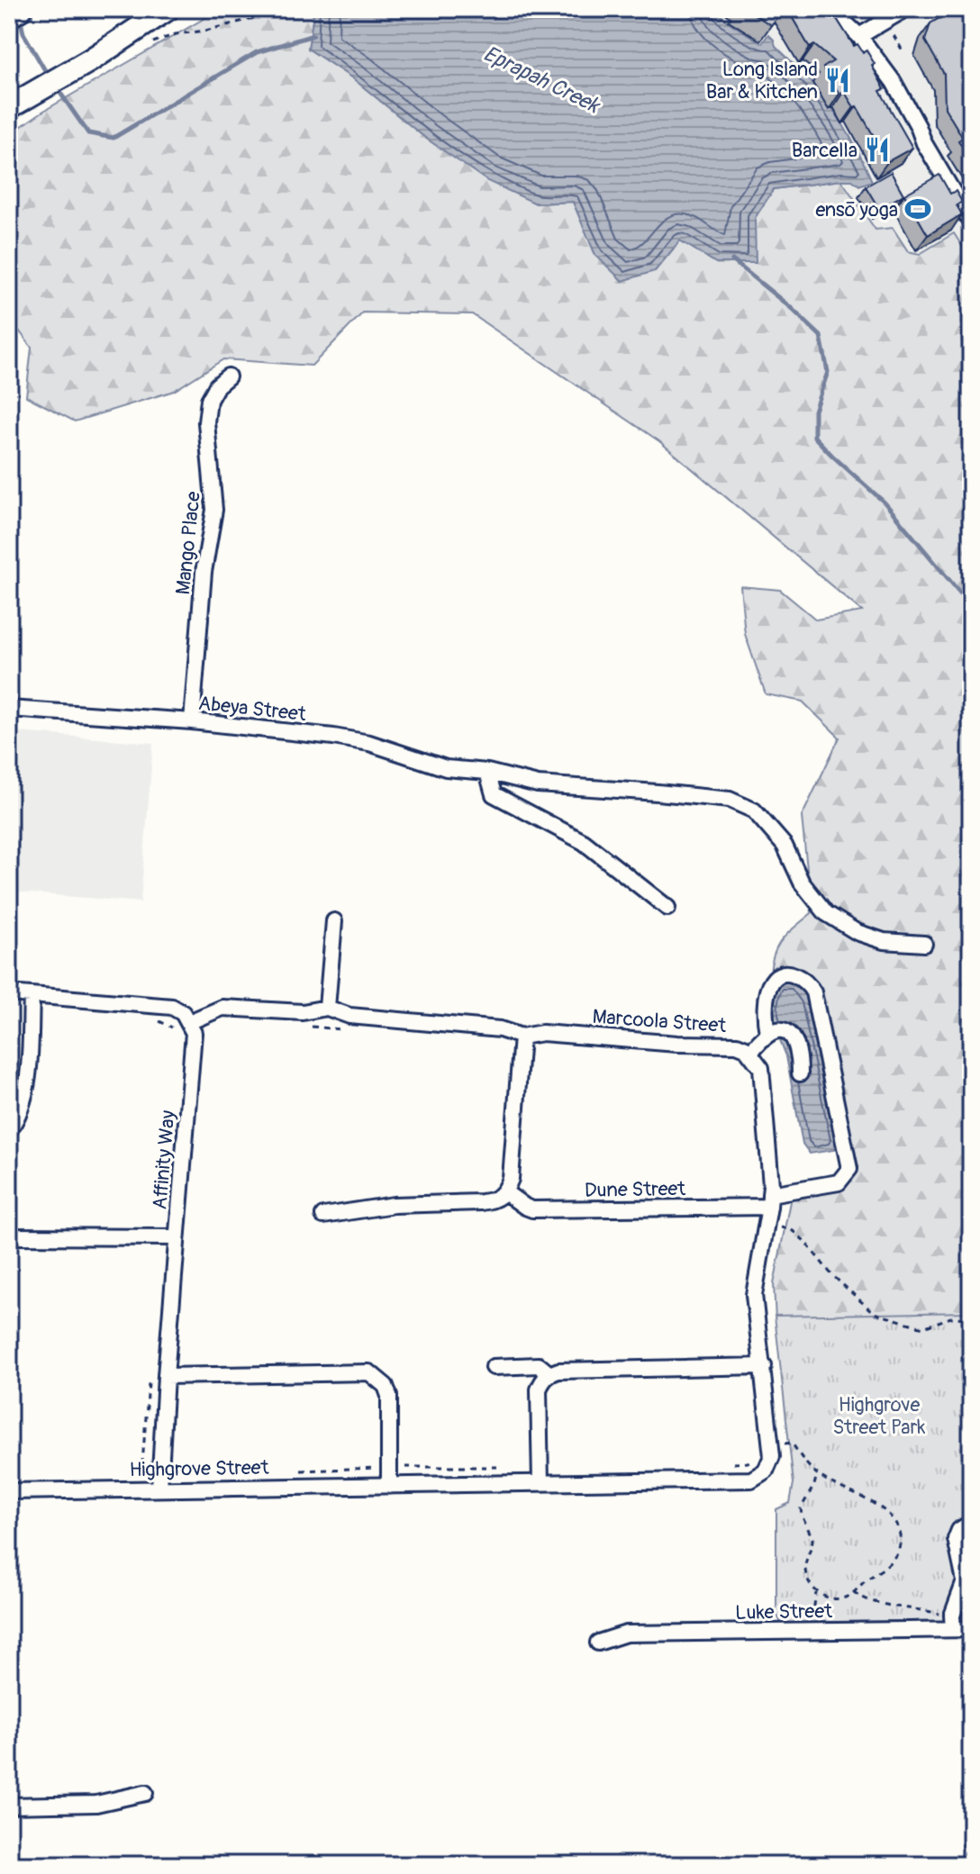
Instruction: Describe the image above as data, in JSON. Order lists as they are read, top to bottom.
{
  "streets": {
    "street": [
      "Mango Place",
      "Abeya Street",
      "Marcoola Street",
      "Affinity Way",
      "Dune Street",
      "Highgrove Street",
      "Luke Street"
    ]
  },
  "crossings": [
    ["Mango Place", "Abeya Street"],
    ["Marcoola Street", "Affinity Way"],
    ["Affinity Way", "Highgrove Street"]
  ],
  "water": ["Eprapah Creek"],
  "parks": ["Highgrove Street Park"],
  "places": {
    "restaurant": ["Long Island Bar & Kitchen", "Barcella"],
    "sports": ["ensō yoga"]
  }
}
